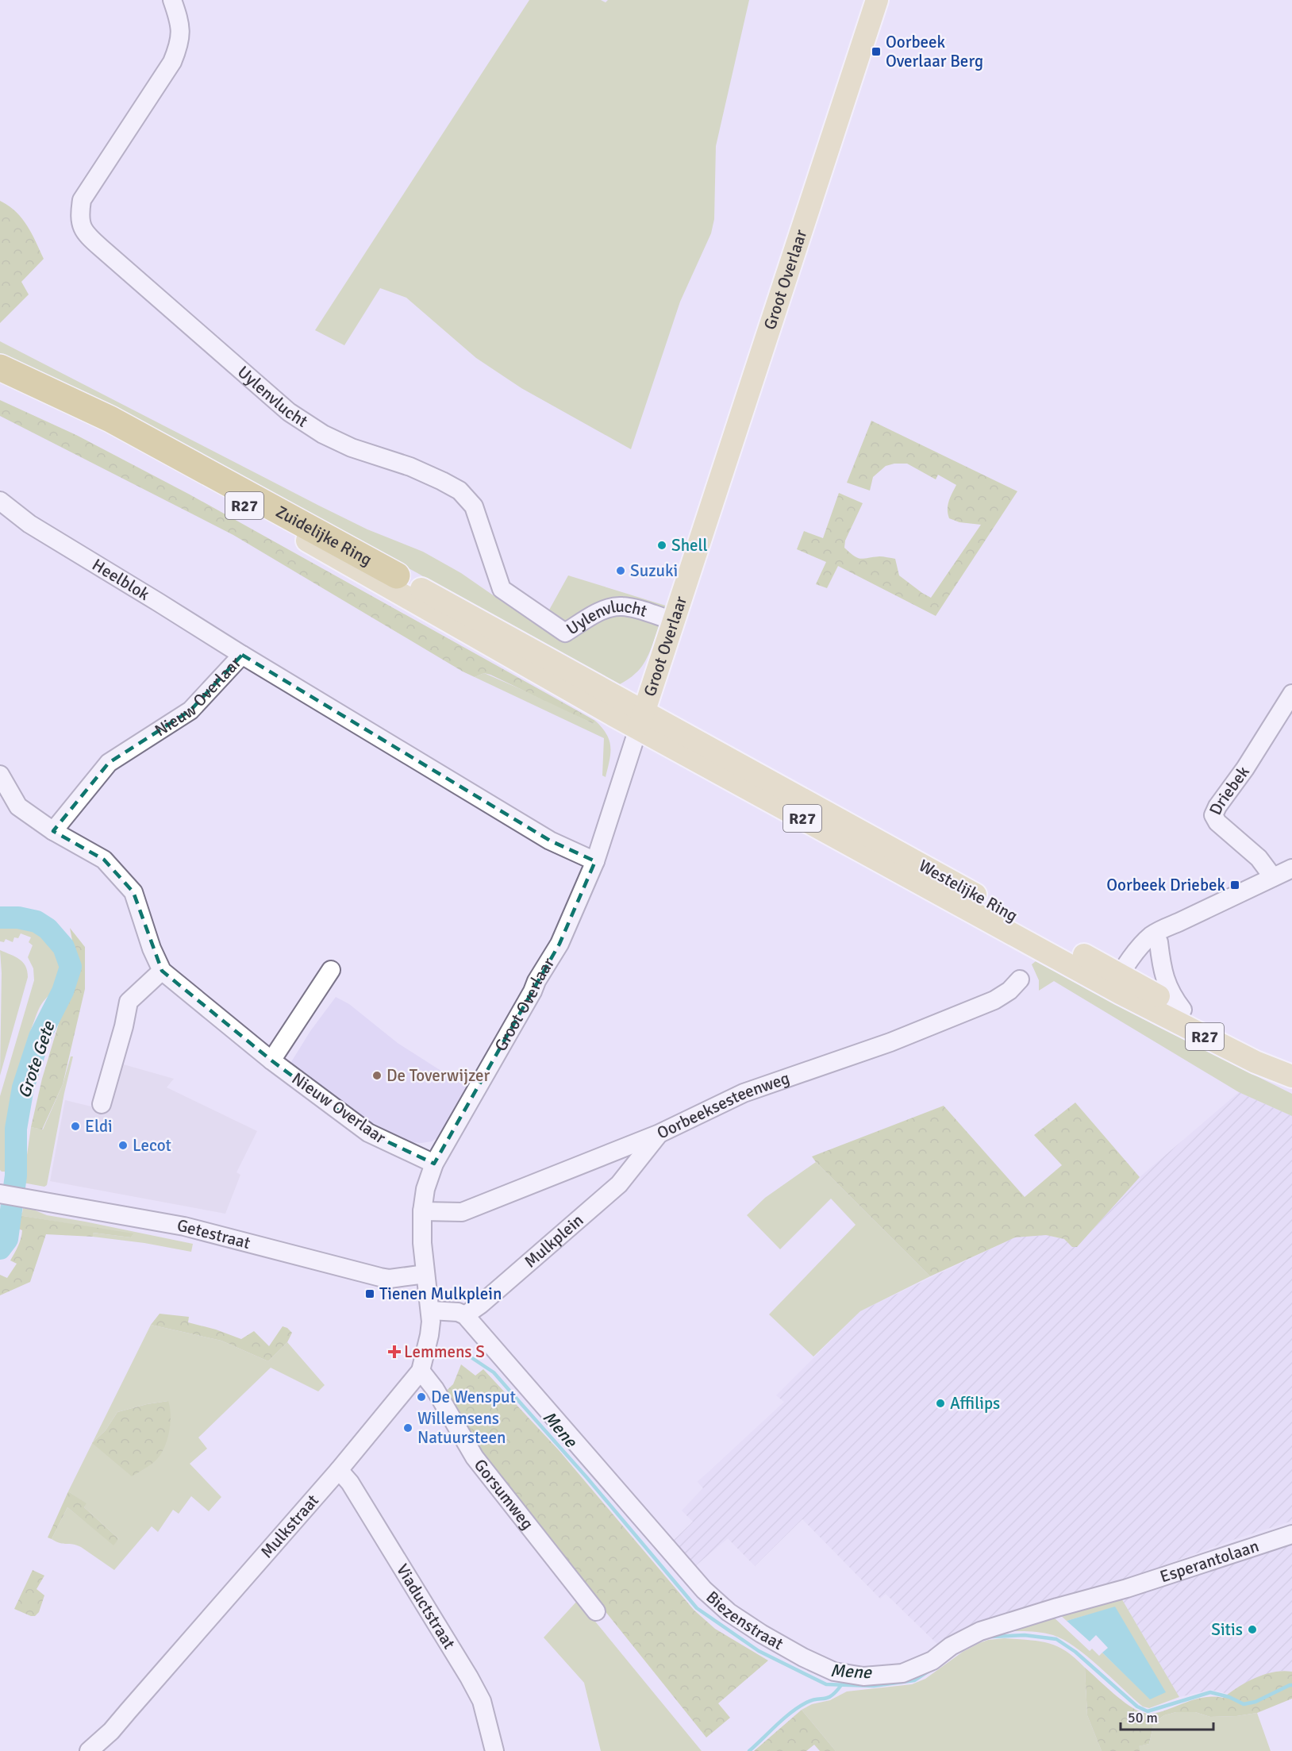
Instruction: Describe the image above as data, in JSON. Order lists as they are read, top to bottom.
{
  "streets": {
    "highway": ["R27", "Zuidelijke Ring"],
    "main road": ["Groot Overlaar", "Westelijke Ring"],
    "street": [
      "Uylenvlucht",
      "Heelblok",
      "Nieuw Overlaar",
      "Driebek",
      "Oorbeeksesteenweg",
      "Getestraat",
      "Mulkplein",
      "Gorsumweg",
      "Mulkstraat",
      "Esperantolaan",
      "Viaductstraat",
      "Biezenstraat"
    ]
  },
  "crossings": [
    ["Groot Overlaar", "Uylenvlucht"],
    ["Groot Overlaar", "Zuidelijke Ring"],
    ["Groot Overlaar", "Nieuw Overlaar"],
    ["Groot Overlaar", "Westelijke Ring"],
    ["Groot Overlaar", "Oorbeeksesteenweg"],
    ["Groot Overlaar", "Getestraat"],
    ["Groot Overlaar", "Mulkstraat"],
    ["Zuidelijke Ring", "Westelijke Ring"],
    ["Heelblok", "Nieuw Overlaar"],
    ["Oorbeeksesteenweg", "Mulkplein"],
    ["Getestraat", "Mulkstraat"],
    ["Mulkplein", "Biezenstraat"],
    ["Gorsumweg", "Mulkstraat"],
    ["Mulkstraat", "Viaductstraat"],
    ["Esperantolaan", "Biezenstraat"]
  ],
  "water": ["Grote Gete", "Mene"],
  "places": {
    "transit": ["Oorbeek Overlaar Berg", "Oorbeek Driebek", "Tienen Mulkplein"],
    "other": [
      "Shell",
      "Suzuki",
      "De Toverwijzer",
      "Eldi",
      "Lecot",
      "De Wensput",
      "Affilips",
      "Willemsens Natuursteen",
      "Sitis"
    ],
    "health": ["Lemmens S"]
  },
  "scale_bar": "50 m"
}
